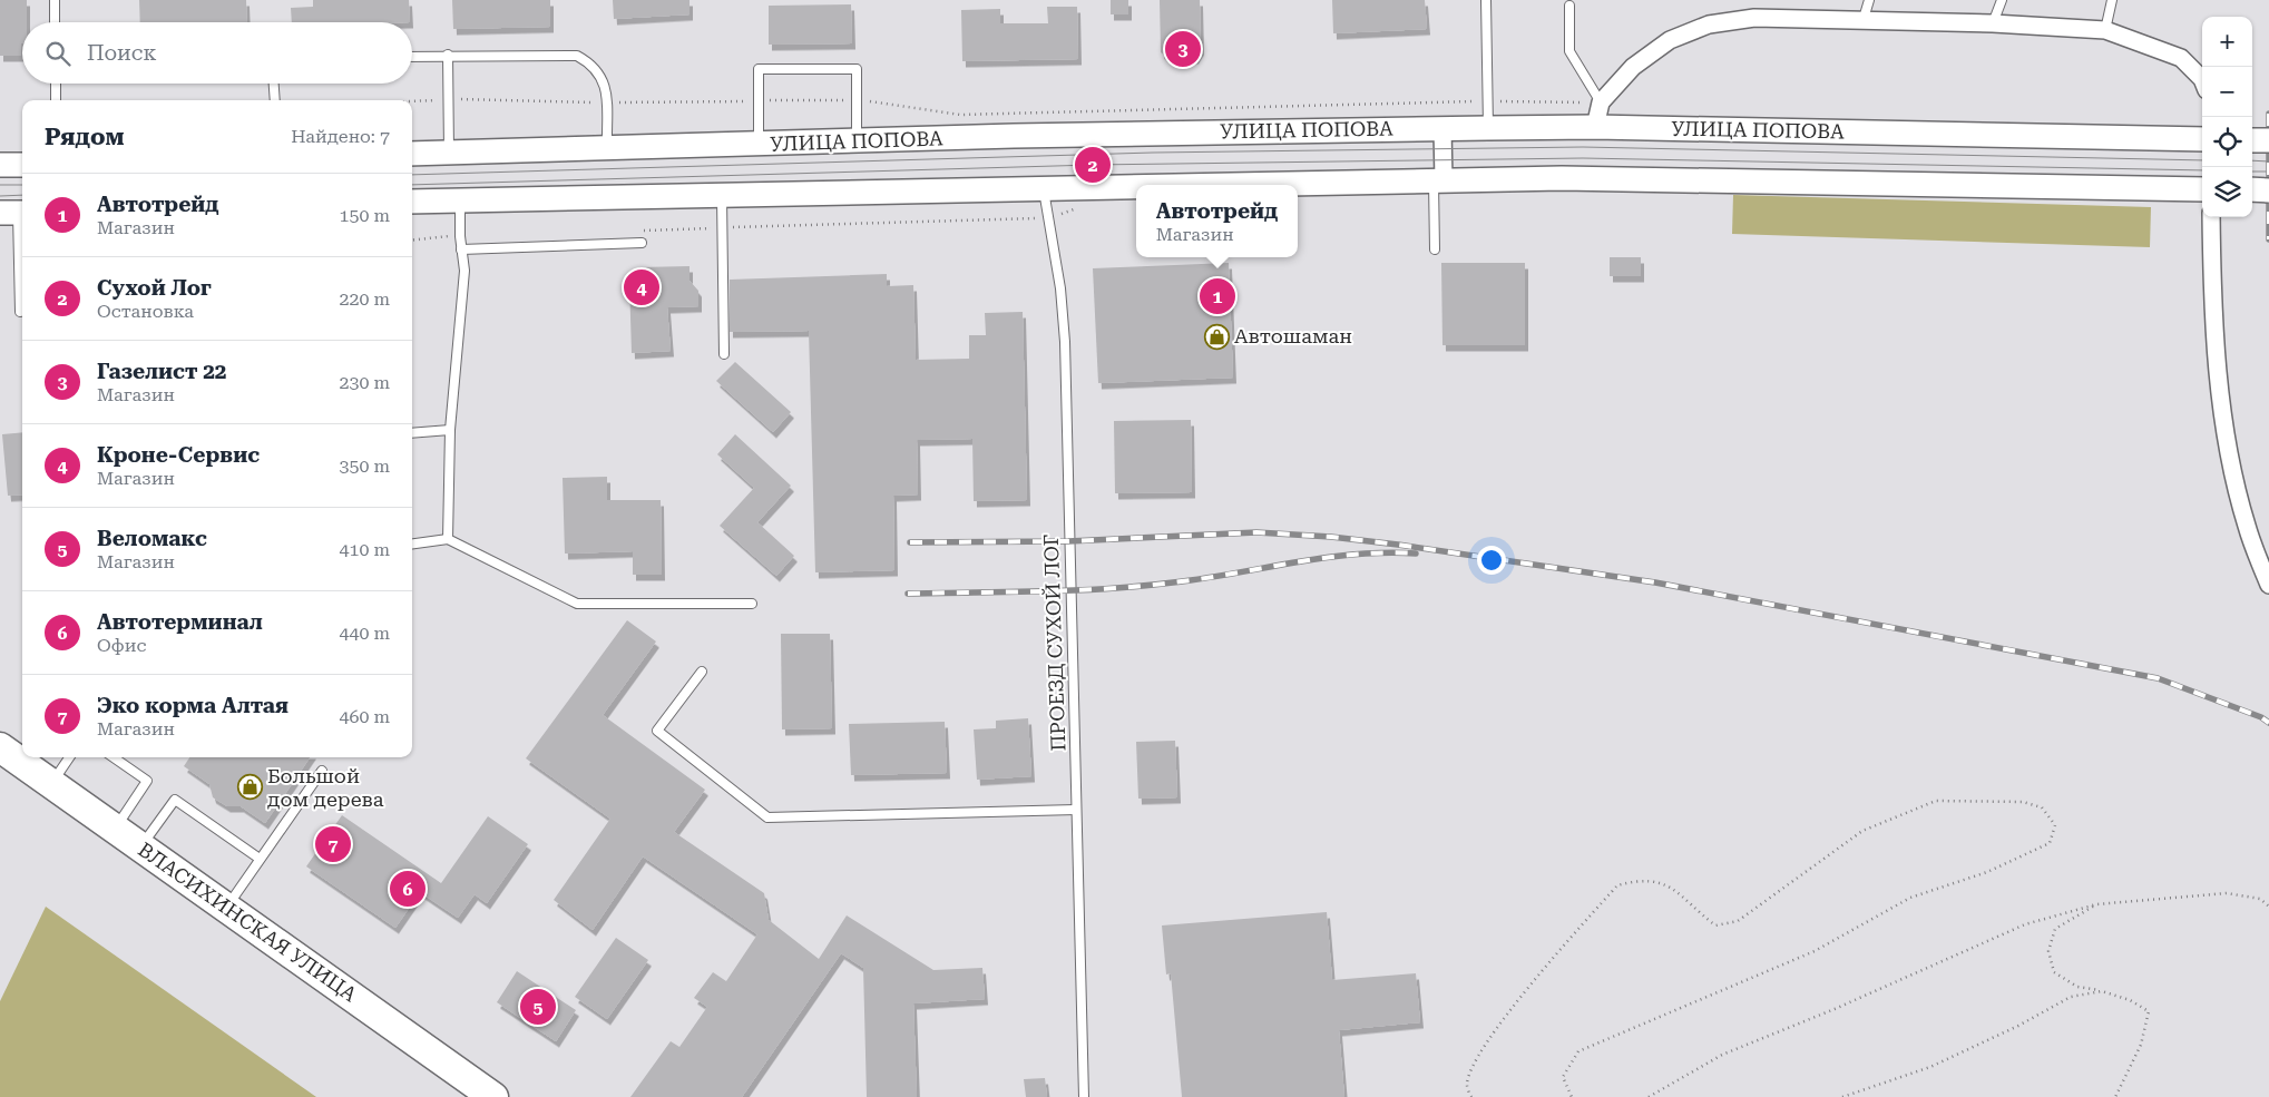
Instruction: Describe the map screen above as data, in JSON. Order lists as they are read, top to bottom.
{
  "streets": {
    "highway": ["ВЛАСИХИНСКАЯ УЛИЦА"],
    "main road": ["УЛИЦА ПОПОВА"],
    "lane": ["ПРОЕЗД СУХОЙ ЛОГ"]
  },
  "places": {
    "shop": ["Автошаман", "Большой дом дерева"]
  },
  "page": {
    "map_buttons": ["+", "−"],
    "search": "Поиск",
    "pins": [
      "3",
      "2",
      "4",
      "1",
      "7",
      "6",
      "5"
    ],
    "heading": ["Рядом", "Найдено: 7"],
    "list": [
      {
        "mark": "1",
        "name": "Автотрейд",
        "note": "Магазин",
        "value": "150 m"
      },
      {
        "mark": "2",
        "name": "Сухой Лог",
        "note": "Остановка",
        "value": "220 m"
      },
      {
        "mark": "3",
        "name": "Газелист 22",
        "note": "Магазин",
        "value": "230 m"
      },
      {
        "mark": "4",
        "name": "Кроне-Сервис",
        "note": "Магазин",
        "value": "350 m"
      },
      {
        "mark": "5",
        "name": "Веломакс",
        "note": "Магазин",
        "value": "410 m"
      },
      {
        "mark": "6",
        "name": "Автотерминал",
        "note": "Офис",
        "value": "440 m"
      },
      {
        "mark": "7",
        "name": "Эко корма Алтая",
        "note": "Магазин",
        "value": "460 m"
      }
    ],
    "popup": ["Автотрейд", "Магазин"]
  }
}
